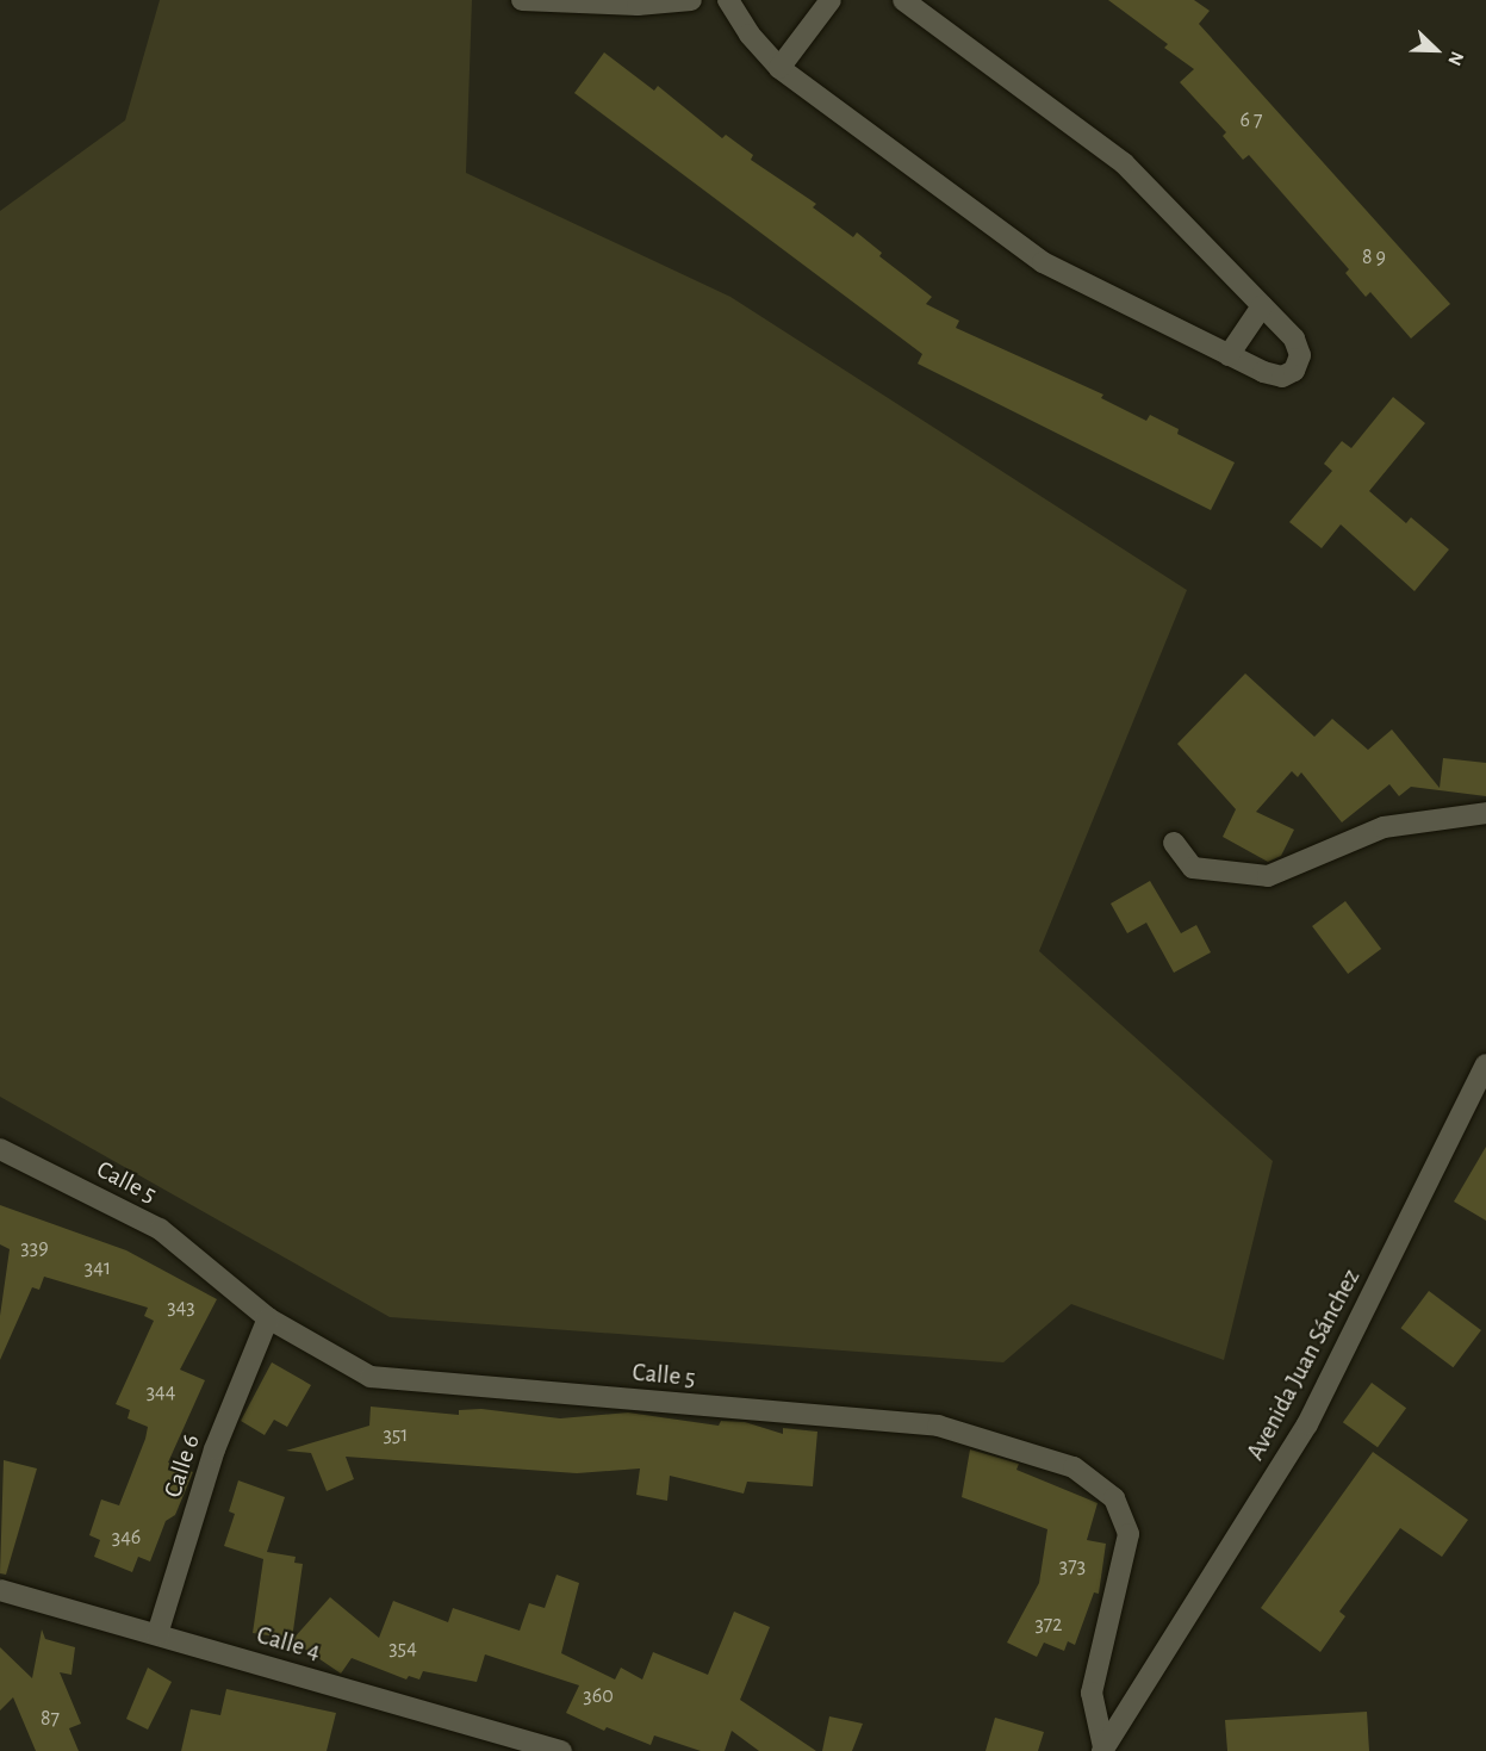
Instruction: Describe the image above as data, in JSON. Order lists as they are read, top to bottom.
{
  "streets": {
    "street": [
      "Calle 5",
      "Avenida Juan Sánchez",
      "Calle 6",
      "Calle 4"
    ]
  },
  "crossings": [
    ["Calle 5", "Avenida Juan Sánchez"],
    ["Calle 5", "Calle 6"],
    ["Calle 6", "Calle 4"]
  ],
  "house_numbers": [
    "6 7",
    "8 9",
    "339",
    "341",
    "343",
    "344",
    "351",
    "346",
    "373",
    "372",
    "354",
    "360",
    "87"
  ],
  "north": "bottom right"
}
